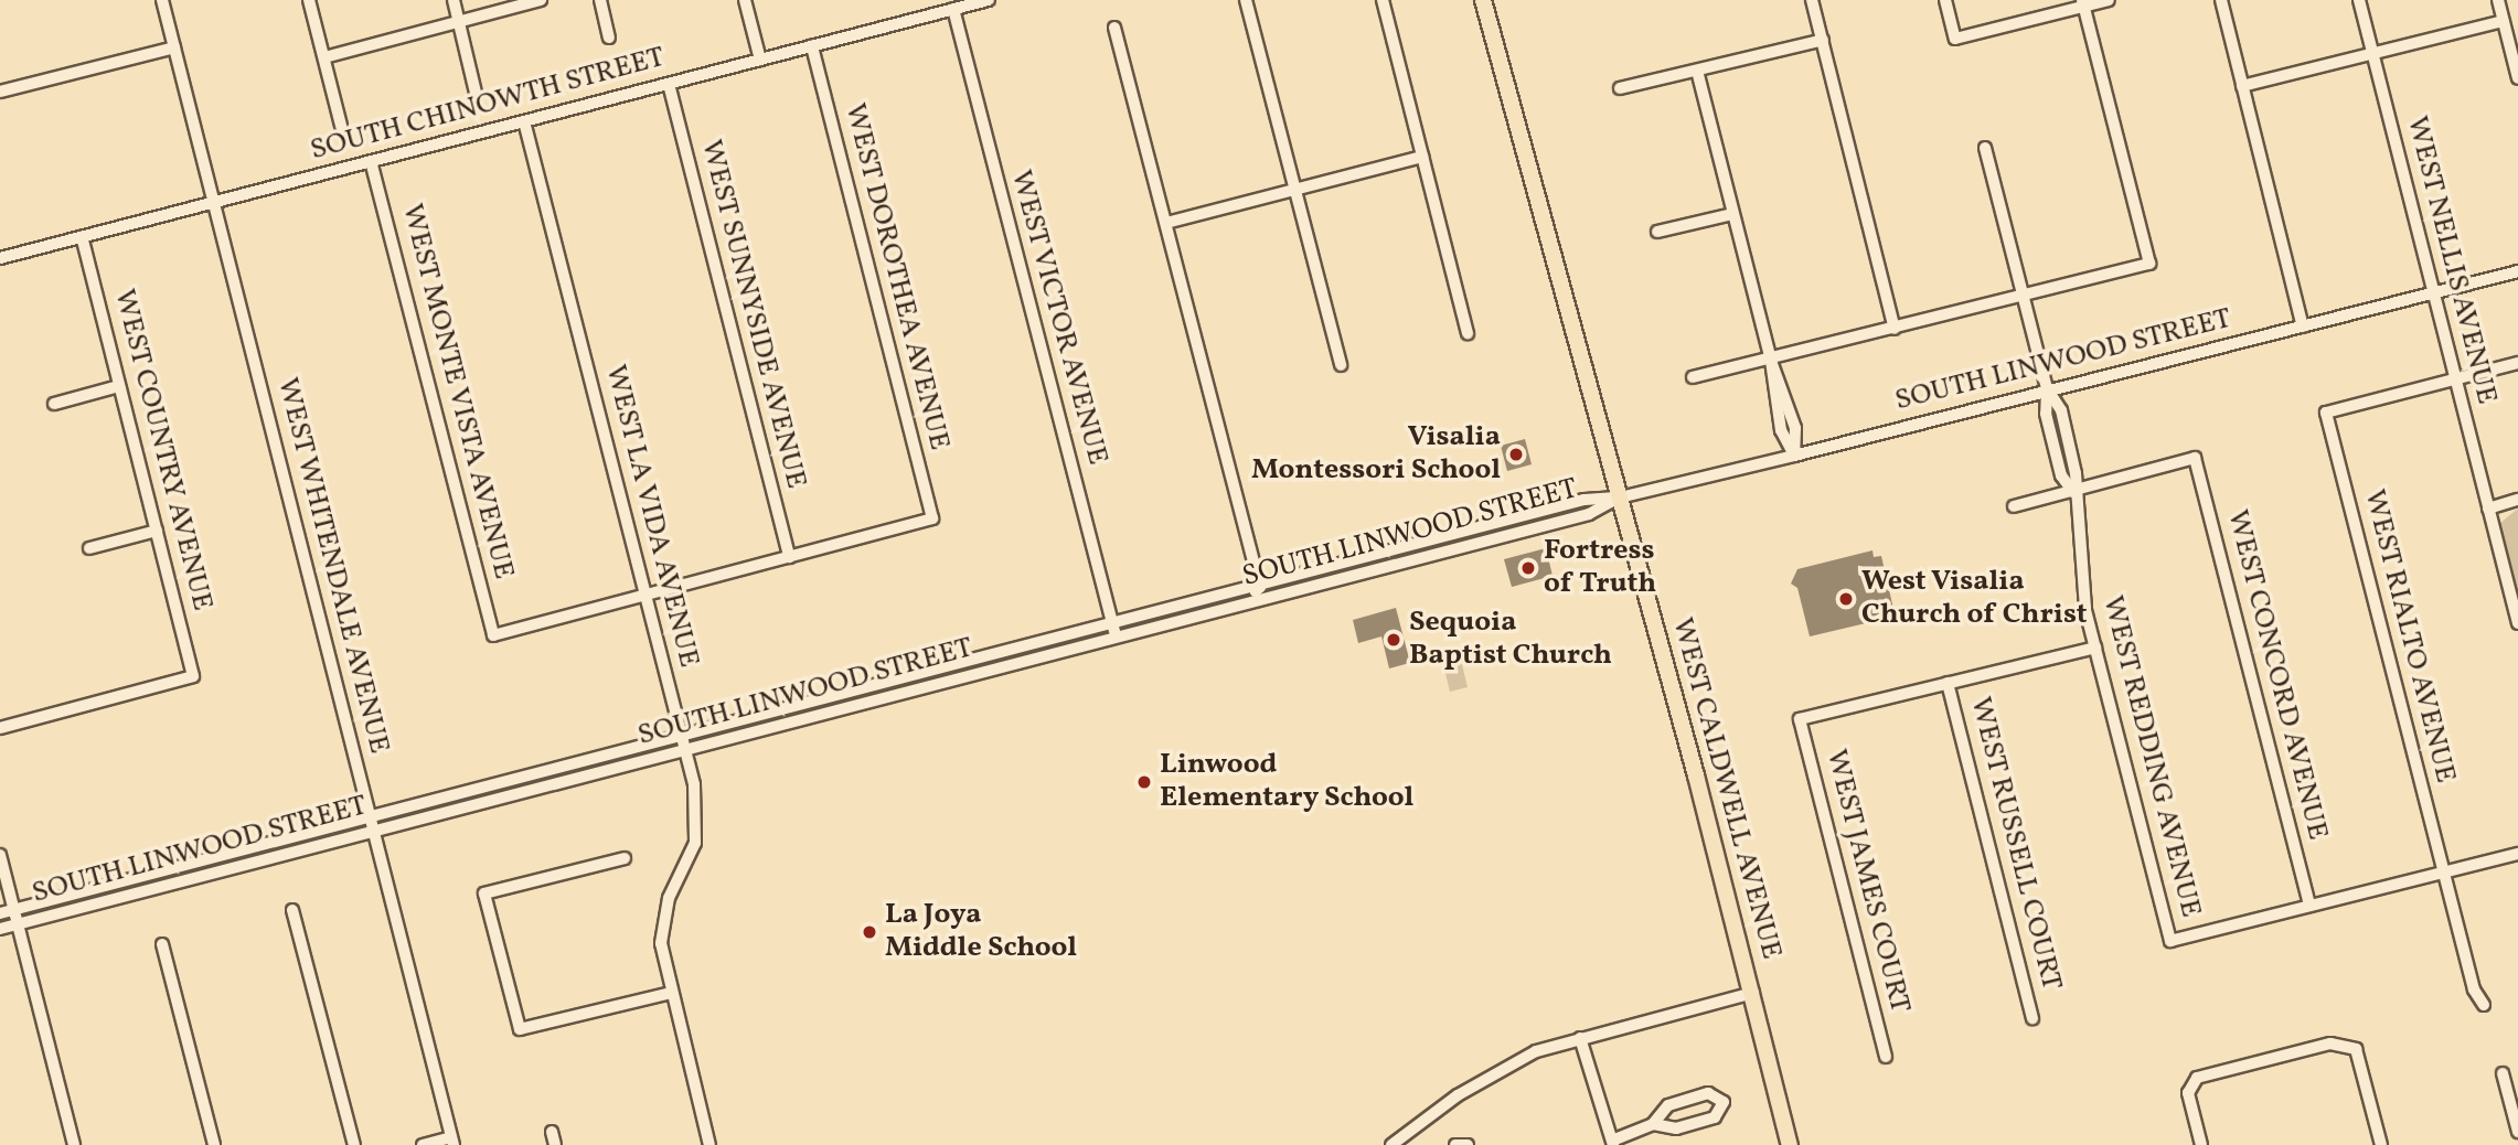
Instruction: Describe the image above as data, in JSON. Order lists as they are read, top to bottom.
{
  "streets": {
    "main road": ["WEST CALDWELL AVENUE"],
    "street": [
      "SOUTH CHINOWTH STREET",
      "WEST NELLIS AVENUE",
      "WEST DOROTHEA AVENUE",
      "WEST SUNNYSIDE AVENUE",
      "WEST VICTOR AVENUE",
      "SOUTH LINWOOD STREET",
      "WEST MONTE VISTA AVENUE",
      "WEST COUNTRY AVENUE",
      "WEST LA VIDA AVENUE",
      "WEST WHITENDALE AVENUE",
      "WEST RIALTO AVENUE",
      "WEST CONCORD AVENUE",
      "WEST REDDING AVENUE",
      "WEST RUSSELL COURT",
      "WEST JAMES COURT"
    ]
  },
  "crossings": [
    ["SOUTH CHINOWTH STREET", "WEST DOROTHEA AVENUE"],
    ["SOUTH CHINOWTH STREET", "WEST SUNNYSIDE AVENUE"],
    ["SOUTH CHINOWTH STREET", "WEST VICTOR AVENUE"],
    ["SOUTH CHINOWTH STREET", "WEST MONTE VISTA AVENUE"],
    ["SOUTH CHINOWTH STREET", "WEST COUNTRY AVENUE"],
    ["SOUTH CHINOWTH STREET", "WEST LA VIDA AVENUE"],
    ["SOUTH CHINOWTH STREET", "WEST WHITENDALE AVENUE"],
    ["WEST NELLIS AVENUE", "SOUTH LINWOOD STREET"],
    ["WEST NELLIS AVENUE", "WEST RIALTO AVENUE"],
    ["WEST DOROTHEA AVENUE", "WEST SUNNYSIDE AVENUE"],
    ["WEST VICTOR AVENUE", "SOUTH LINWOOD STREET"],
    ["SOUTH LINWOOD STREET", "WEST LA VIDA AVENUE"],
    ["SOUTH LINWOOD STREET", "WEST WHITENDALE AVENUE"],
    ["SOUTH LINWOOD STREET", "WEST REDDING AVENUE"],
    ["SOUTH LINWOOD STREET", "WEST CALDWELL AVENUE"],
    ["WEST MONTE VISTA AVENUE", "WEST LA VIDA AVENUE"],
    ["WEST CONCORD AVENUE", "WEST REDDING AVENUE"],
    ["WEST RUSSELL COURT", "WEST JAMES COURT"]
  ],
  "places": [
    "Visalia Montessori School",
    "Fortress of Truth",
    "West Visalia Church of Christ",
    "Sequoia Baptist Church",
    "Linwood Elementary School",
    "La Joya Middle School"
  ]
}
